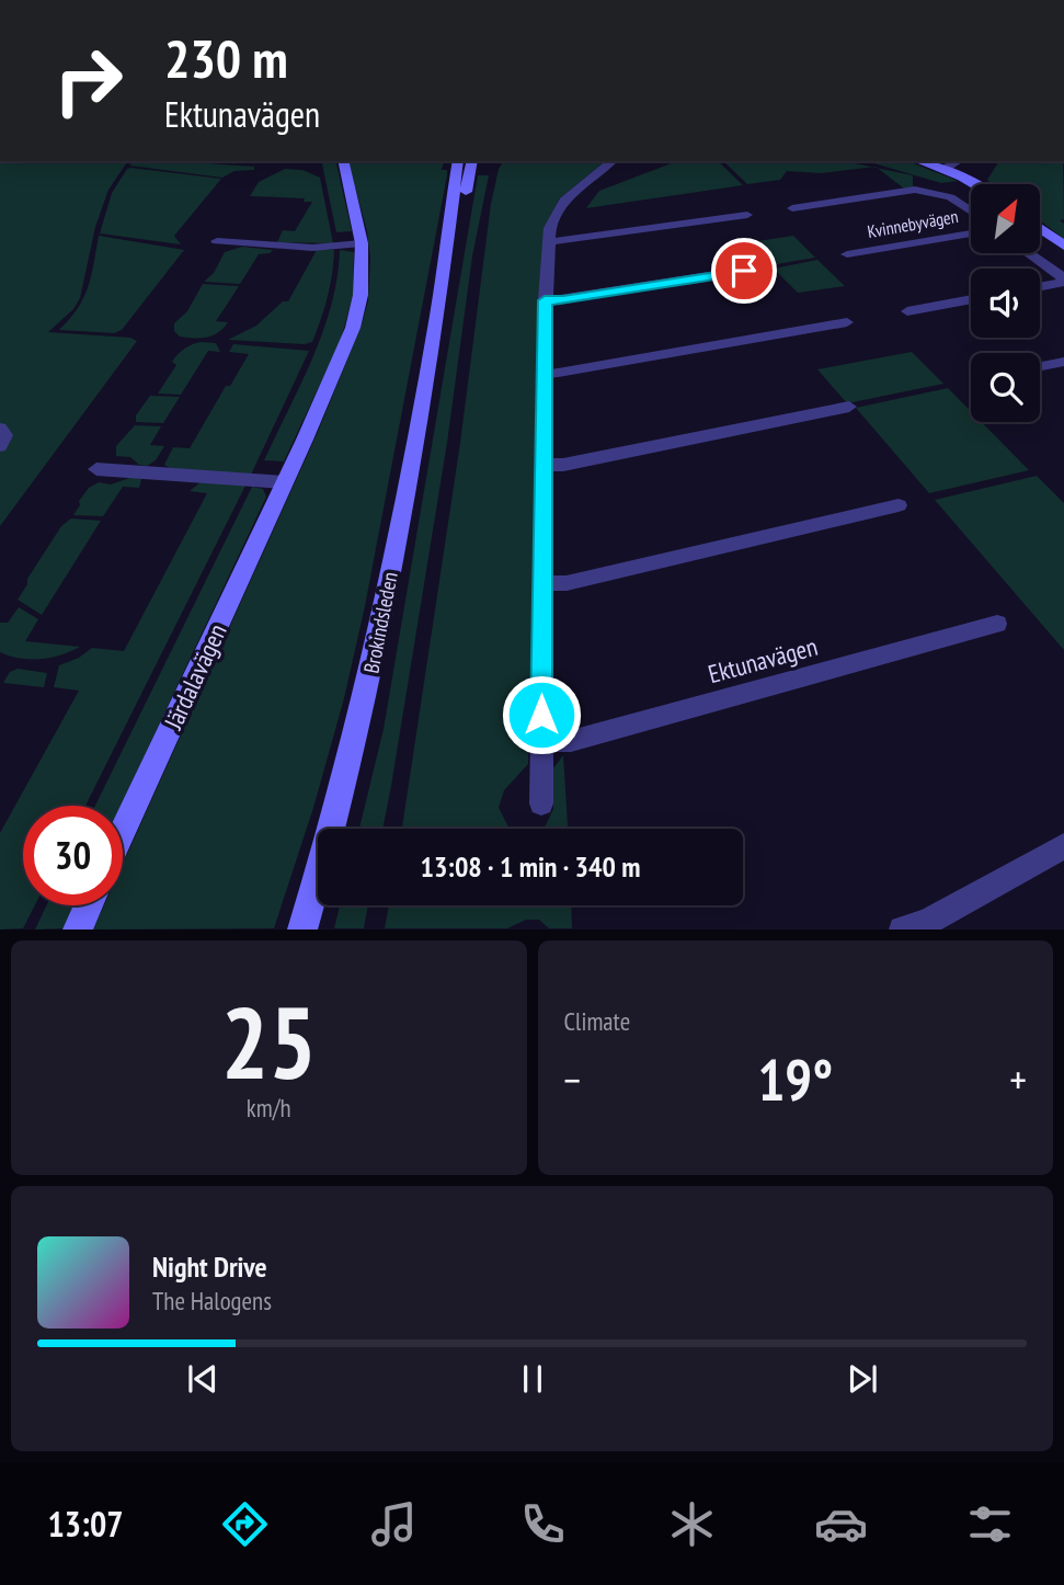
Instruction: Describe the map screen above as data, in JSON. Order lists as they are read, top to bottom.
{
  "streets": {
    "main road": ["Kvinnebyvägen", "Brokindsleden", "Järdalavägen"],
    "street": ["Ektunavägen"]
  },
  "north": "top right",
  "page": {
    "turn": ["230 m", "Ektunavägen"],
    "limit": "30",
    "trip": "13:08 · 1 min · 340 m",
    "tile": [
      ["25", "km/h"],
      "Climate"
    ],
    "heat": ["−", "19°", "+"],
    "song": ["Night Drive", "The Halogens"],
    "tabs": "13:07"
  }
}
